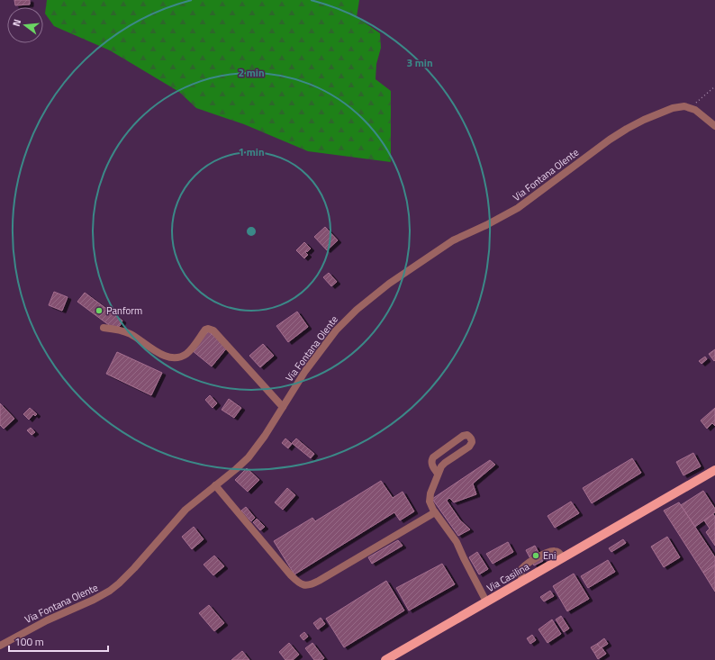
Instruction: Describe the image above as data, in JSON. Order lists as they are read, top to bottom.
{
  "streets": {
    "main road": ["Via Casilina"],
    "street": ["Via Fontana Olente"]
  },
  "places": ["Panform", "Eni"],
  "scale_bar": "100 m",
  "north": "left",
  "rings": ["3 min", "2 min", "1 min"]
}
